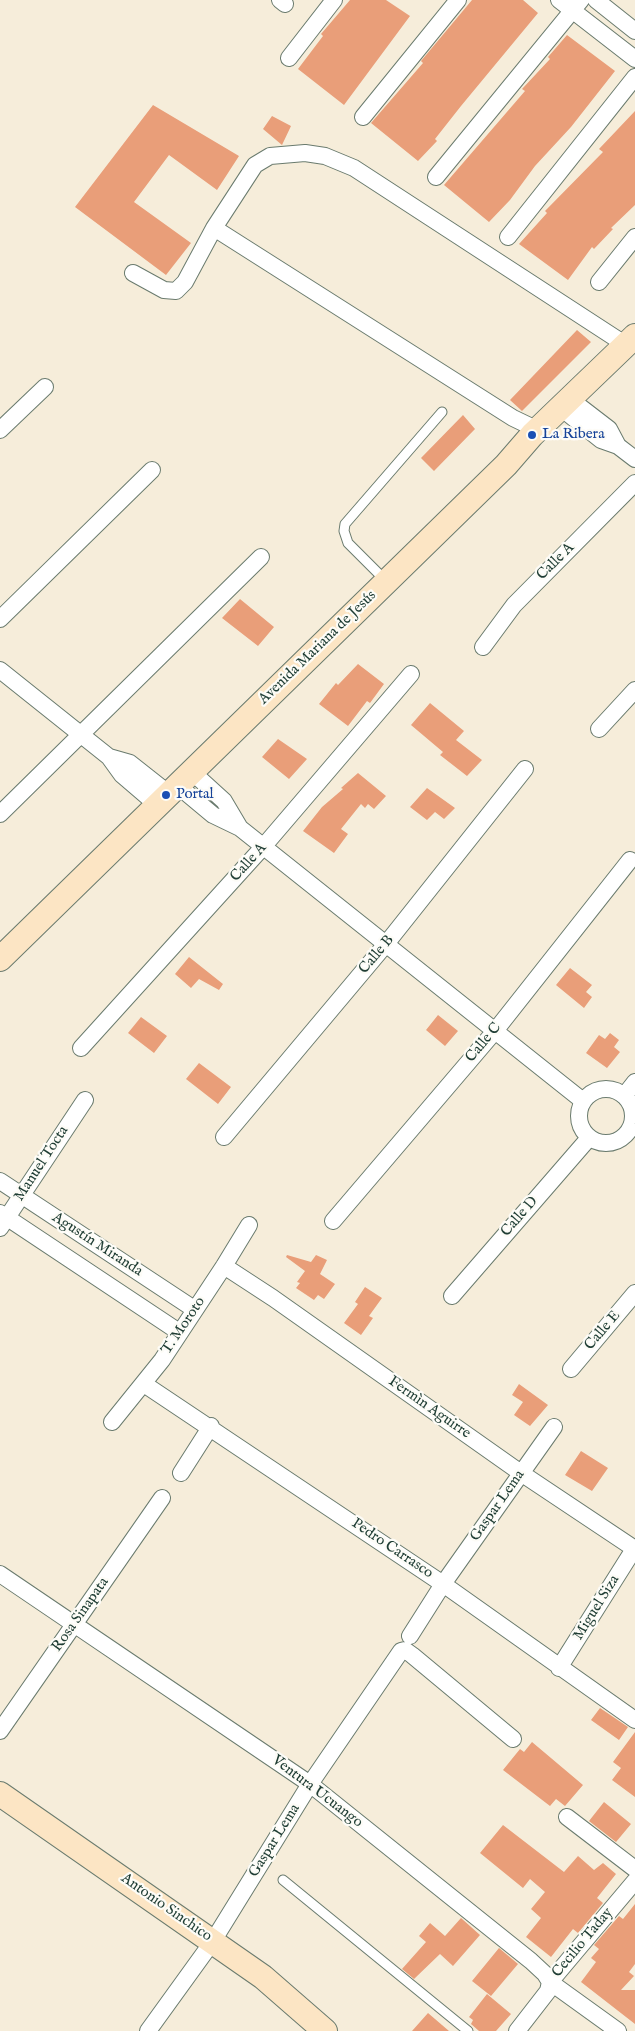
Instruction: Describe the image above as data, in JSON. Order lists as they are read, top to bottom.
{
  "streets": {
    "street": [
      "Calle A",
      "Avenida Mariana de Jesús",
      "Calle B",
      "Calle C",
      "Manuel Tocta",
      "Calle D",
      "Agustín Miranda",
      "T. Moroto",
      "Calle E",
      "Fermìn Aguirre",
      "Gaspar Lema",
      "Pedro Carrasco",
      "Miguel Siza",
      "Rosa Sinapata",
      "Ventura Ucuango",
      "Antonio Sinchico",
      "Cecilio Taday"
    ]
  },
  "crossings": [
    ["Manuel Tocta", "Agustín Miranda"],
    ["Agustín Miranda", "T. Moroto"],
    ["T. Moroto", "Fermìn Aguirre"],
    ["T. Moroto", "Pedro Carrasco"],
    ["Fermìn Aguirre", "Gaspar Lema"],
    ["Fermìn Aguirre", "Miguel Siza"],
    ["Gaspar Lema", "Pedro Carrasco"],
    ["Gaspar Lema", "Ventura Ucuango"],
    ["Gaspar Lema", "Antonio Sinchico"],
    ["Pedro Carrasco", "Miguel Siza"],
    ["Rosa Sinapata", "Ventura Ucuango"],
    ["Ventura Ucuango", "Cecilio Taday"]
  ],
  "places": ["La Ribera", "Portal"]
}
